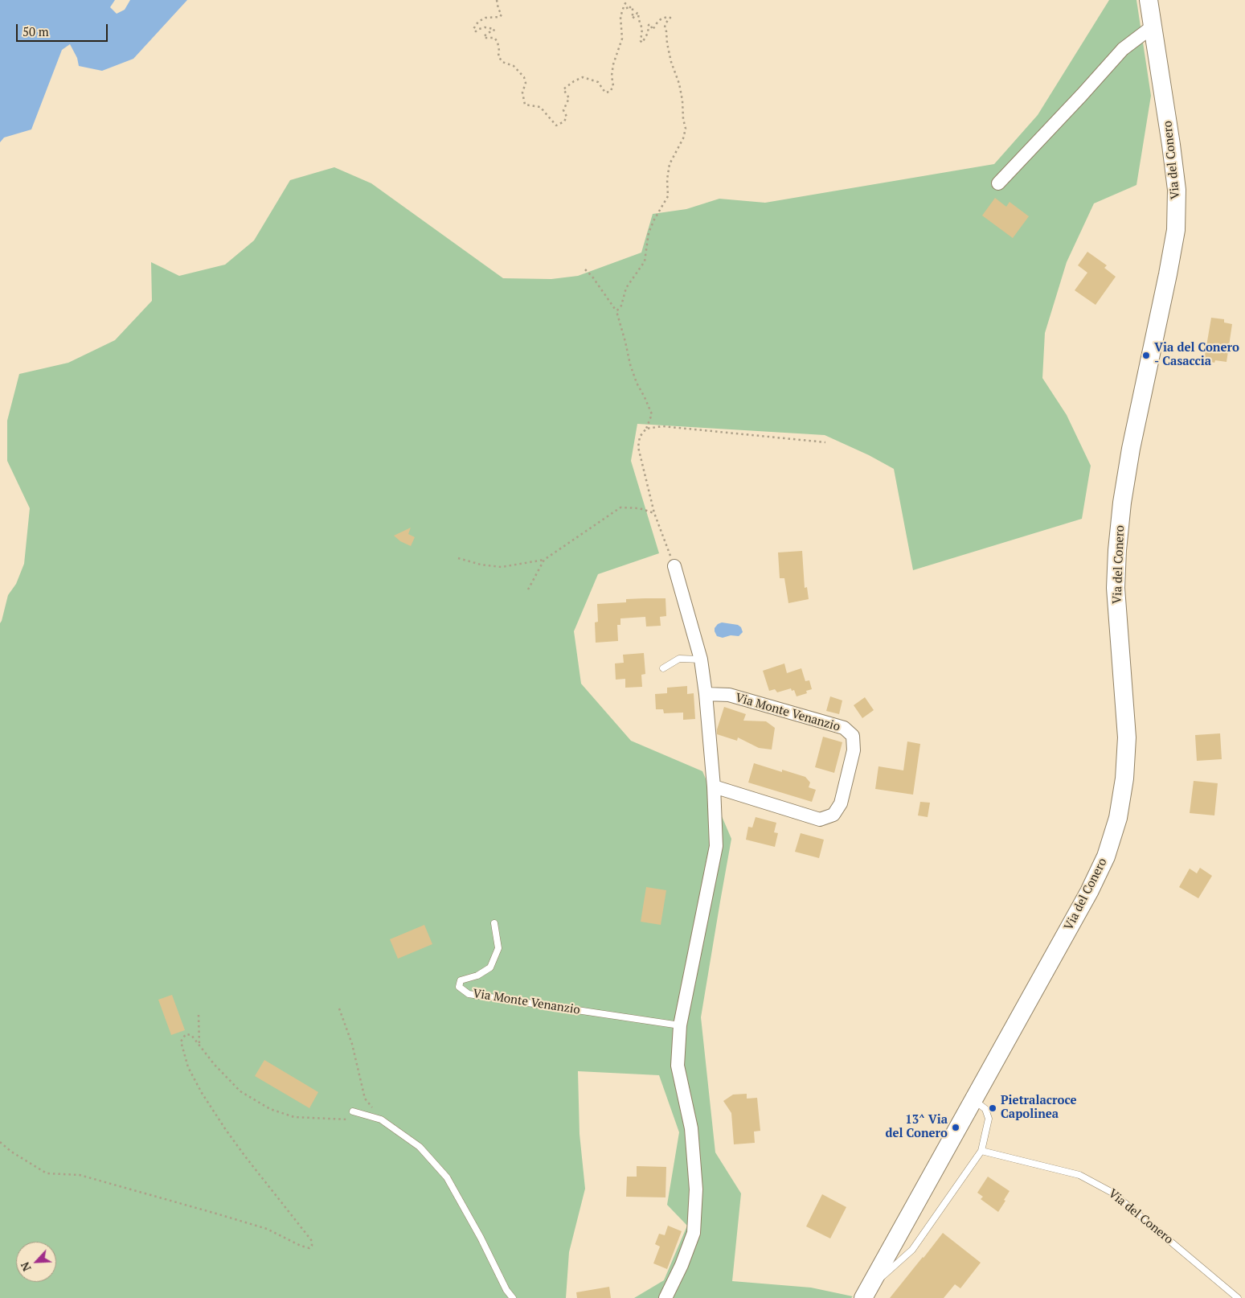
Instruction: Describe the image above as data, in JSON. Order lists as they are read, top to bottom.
{
  "streets": {
    "main road": ["Via del Conero"],
    "street": ["Via Monte Venanzio"]
  },
  "places": ["Via del Conero - Casaccia", "Pietralacroce Capolinea", "13^ Via del Conero"],
  "scale_bar": "50 m",
  "north": "bottom left"
}
